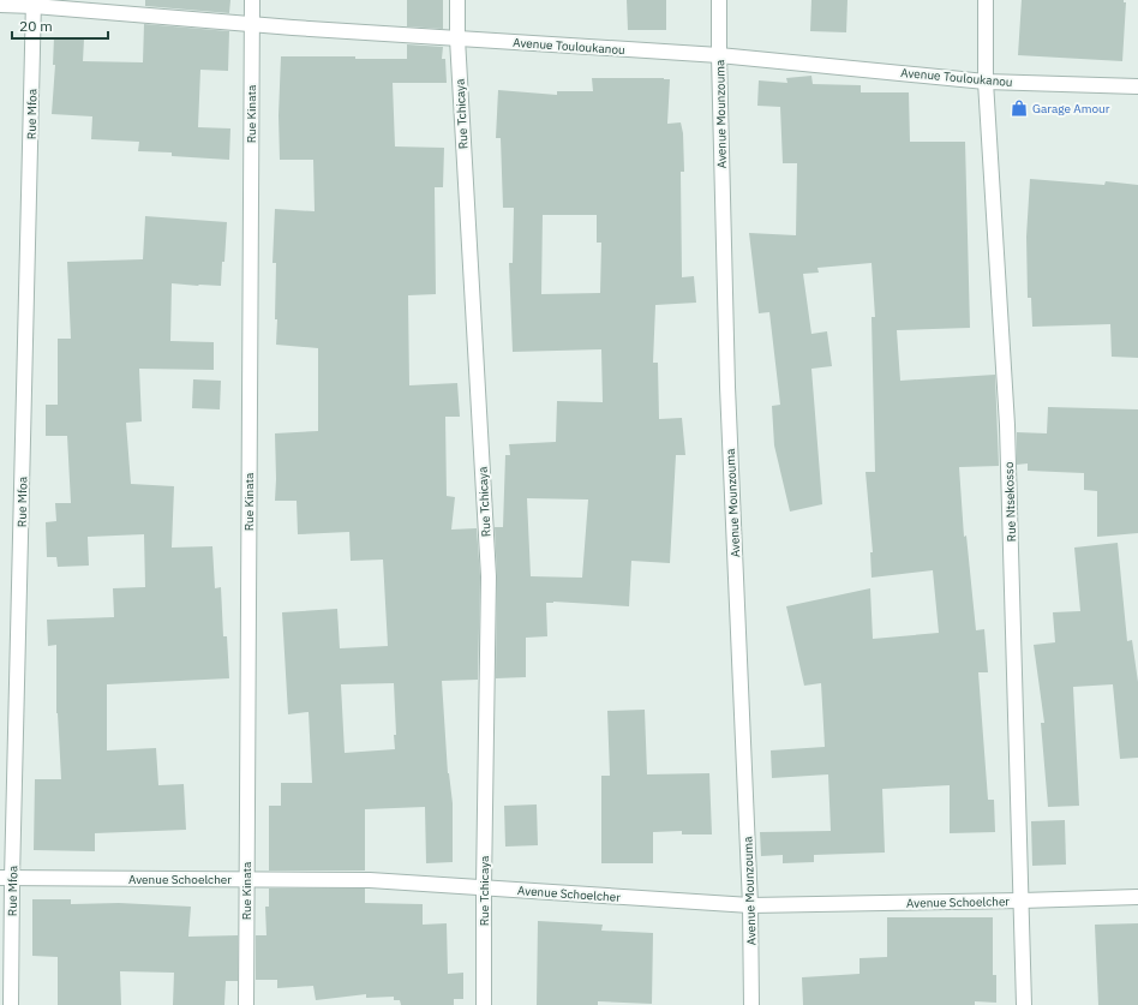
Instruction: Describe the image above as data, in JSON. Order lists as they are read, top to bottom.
{
  "streets": {
    "street": [
      "Avenue Touloukanou",
      "Rue Mfoa",
      "Rue Kinata",
      "Rue Tchicaya",
      "Avenue Mounzouma",
      "Rue Ntsekosso",
      "Avenue Schoelcher"
    ]
  },
  "crossings": [
    ["Avenue Touloukanou", "Rue Mfoa"],
    ["Avenue Touloukanou", "Rue Kinata"],
    ["Avenue Touloukanou", "Rue Tchicaya"],
    ["Avenue Touloukanou", "Avenue Mounzouma"],
    ["Avenue Touloukanou", "Rue Ntsekosso"],
    ["Rue Mfoa", "Avenue Schoelcher"],
    ["Rue Kinata", "Avenue Schoelcher"],
    ["Rue Tchicaya", "Avenue Schoelcher"],
    ["Avenue Mounzouma", "Avenue Schoelcher"],
    ["Rue Ntsekosso", "Avenue Schoelcher"]
  ],
  "places": {
    "shop": ["Garage Amour"]
  },
  "scale_bar": "20 m"
}
